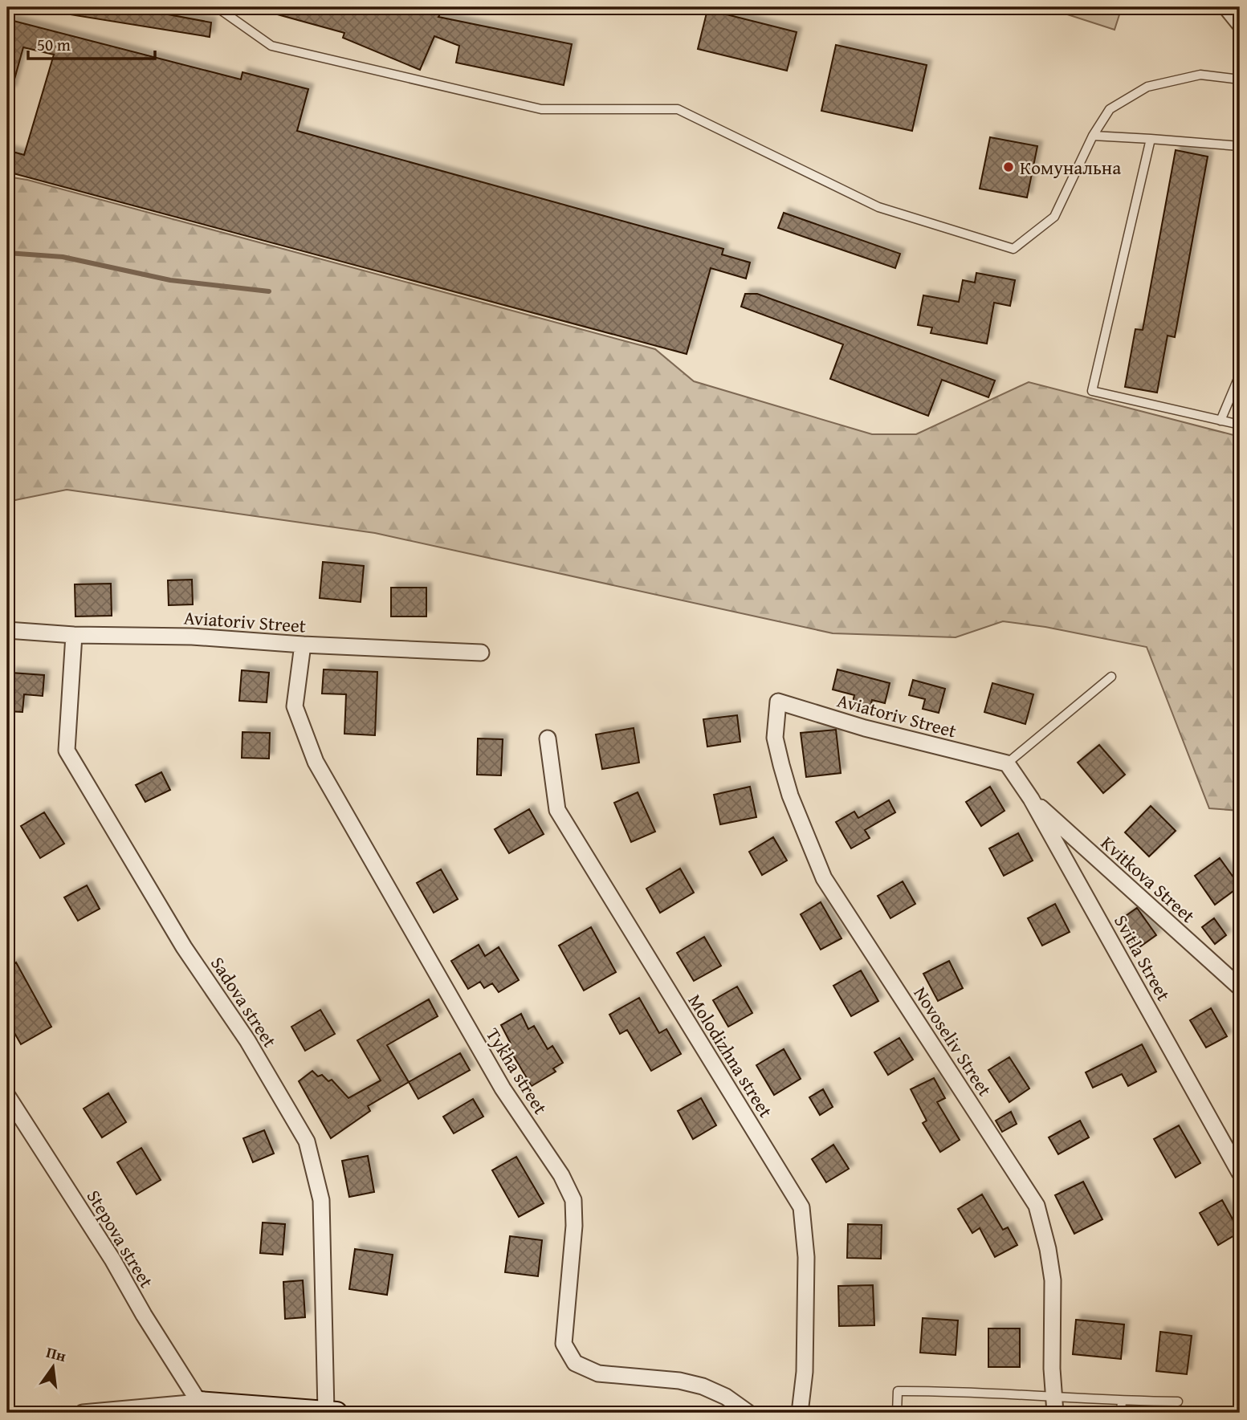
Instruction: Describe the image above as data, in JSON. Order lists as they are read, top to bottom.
{
  "streets": {
    "street": [
      "Aviatoriv Street",
      "Kvitkova Street",
      "Svitla Street",
      "Sadova street",
      "Novoseliv Street",
      "Molodizhna street",
      "Tykha street",
      "Stepova street"
    ]
  },
  "crossings": [
    ["Aviatoriv Street", "Svitla Street"],
    ["Aviatoriv Street", "Sadova street"],
    ["Aviatoriv Street", "Novoseliv Street"],
    ["Aviatoriv Street", "Tykha street"],
    ["Kvitkova Street", "Svitla Street"]
  ],
  "places": ["Комунальна"],
  "scale_bar": "50 m",
  "north": "top"
}
